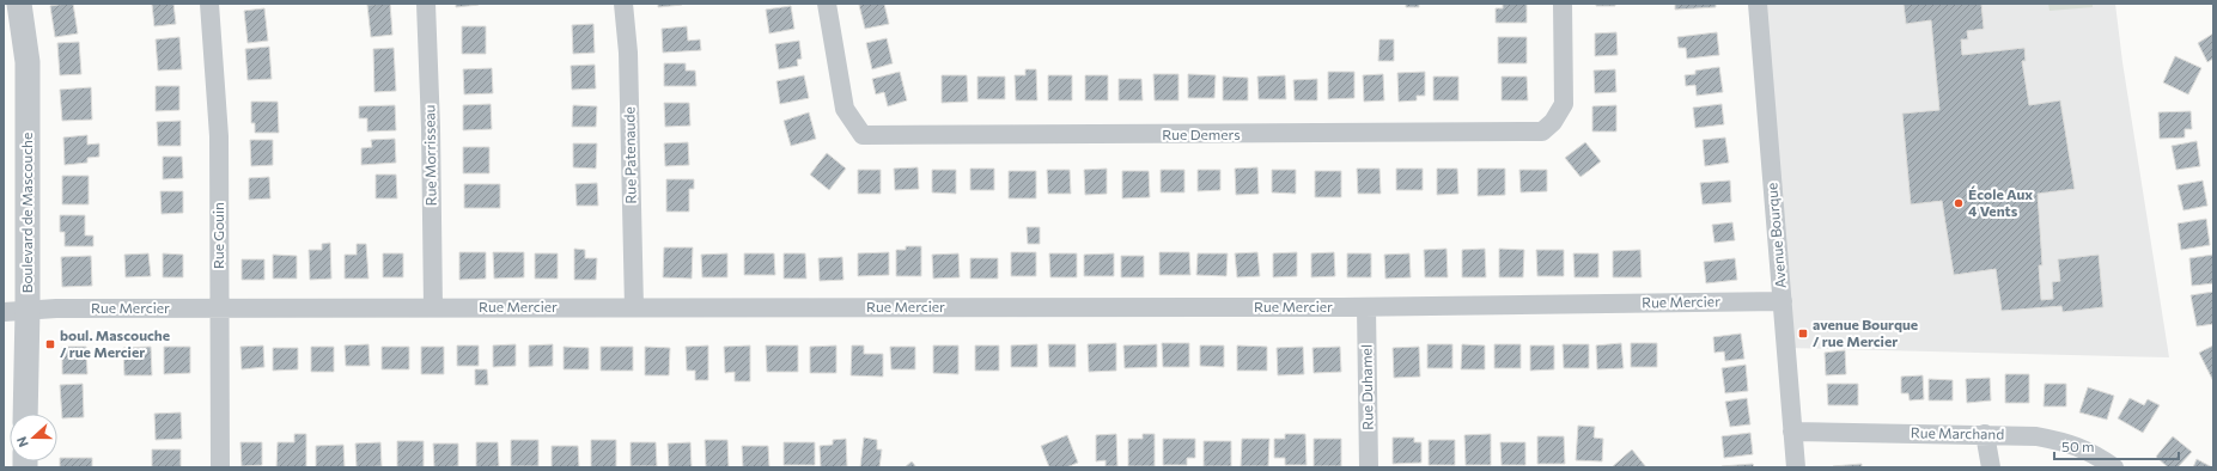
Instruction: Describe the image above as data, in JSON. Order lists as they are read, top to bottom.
{
  "streets": {
    "street": [
      "Rue Demers",
      "Rue Morrisseau",
      "Rue Patenaude",
      "Boulevard de Mascouche",
      "Rue Gouin",
      "Avenue Bourque",
      "Rue Mercier",
      "Rue Duhamel",
      "Rue Marchand"
    ]
  },
  "crossings": [
    ["Rue Morrisseau", "Rue Mercier"],
    ["Rue Patenaude", "Rue Mercier"],
    ["Boulevard de Mascouche", "Rue Mercier"],
    ["Rue Gouin", "Rue Mercier"],
    ["Avenue Bourque", "Rue Mercier"],
    ["Avenue Bourque", "Rue Marchand"],
    ["Rue Mercier", "Rue Duhamel"]
  ],
  "places": {
    "other": ["École Aux 4 Vents"],
    "transit": ["avenue Bourque / rue Mercier", "boul. Mascouche / rue Mercier"]
  },
  "scale_bar": "50 m",
  "north": "left"
}
